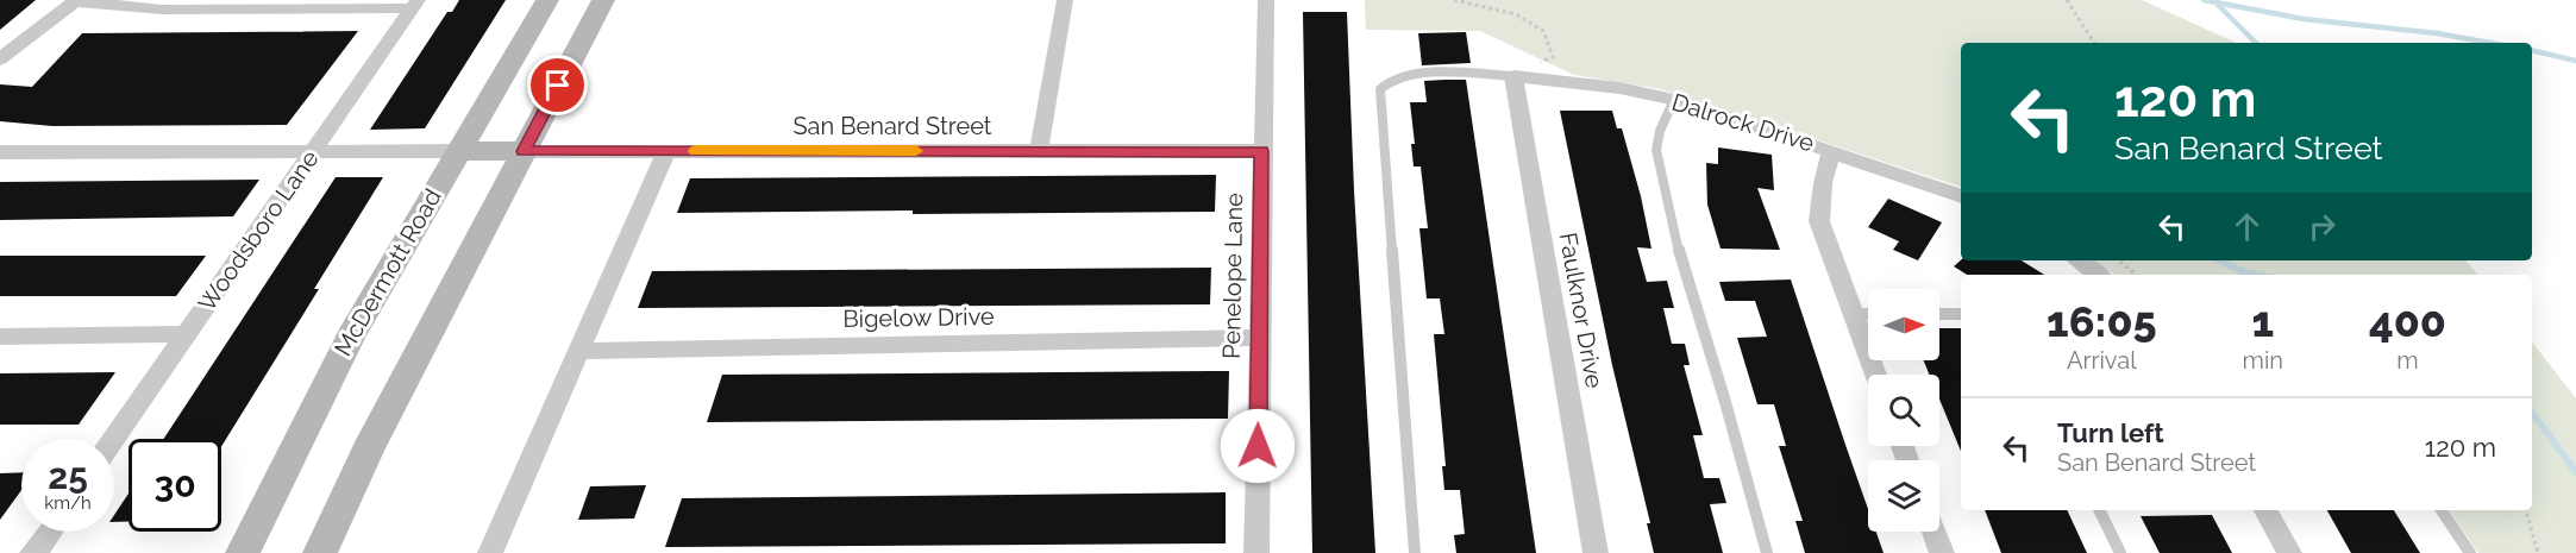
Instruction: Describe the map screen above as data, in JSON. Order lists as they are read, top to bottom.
{
  "streets": {
    "main road": ["McDermott Road"],
    "street": [
      "Dalrock Drive",
      "San Benard Street",
      "Woodsboro Lane",
      "Penelope Lane",
      "Faulknor Drive",
      "Bigelow Drive"
    ]
  },
  "crossings": [
    ["Dalrock Drive", "Faulknor Drive"],
    ["San Benard Street", "Penelope Lane"],
    ["Penelope Lane", "Bigelow Drive"]
  ],
  "north": "right",
  "page": {
    "turn": ["120 m", "San Benard Street"],
    "eta": [
      "16:05",
      "Arrival",
      "1",
      "min",
      "400",
      "m"
    ],
    "list": [
      {
        "name": "Turn left",
        "note": "San Benard Street",
        "value": "120 m"
      }
    ],
    "speed": "25 km/h",
    "limit": "30"
  }
}
